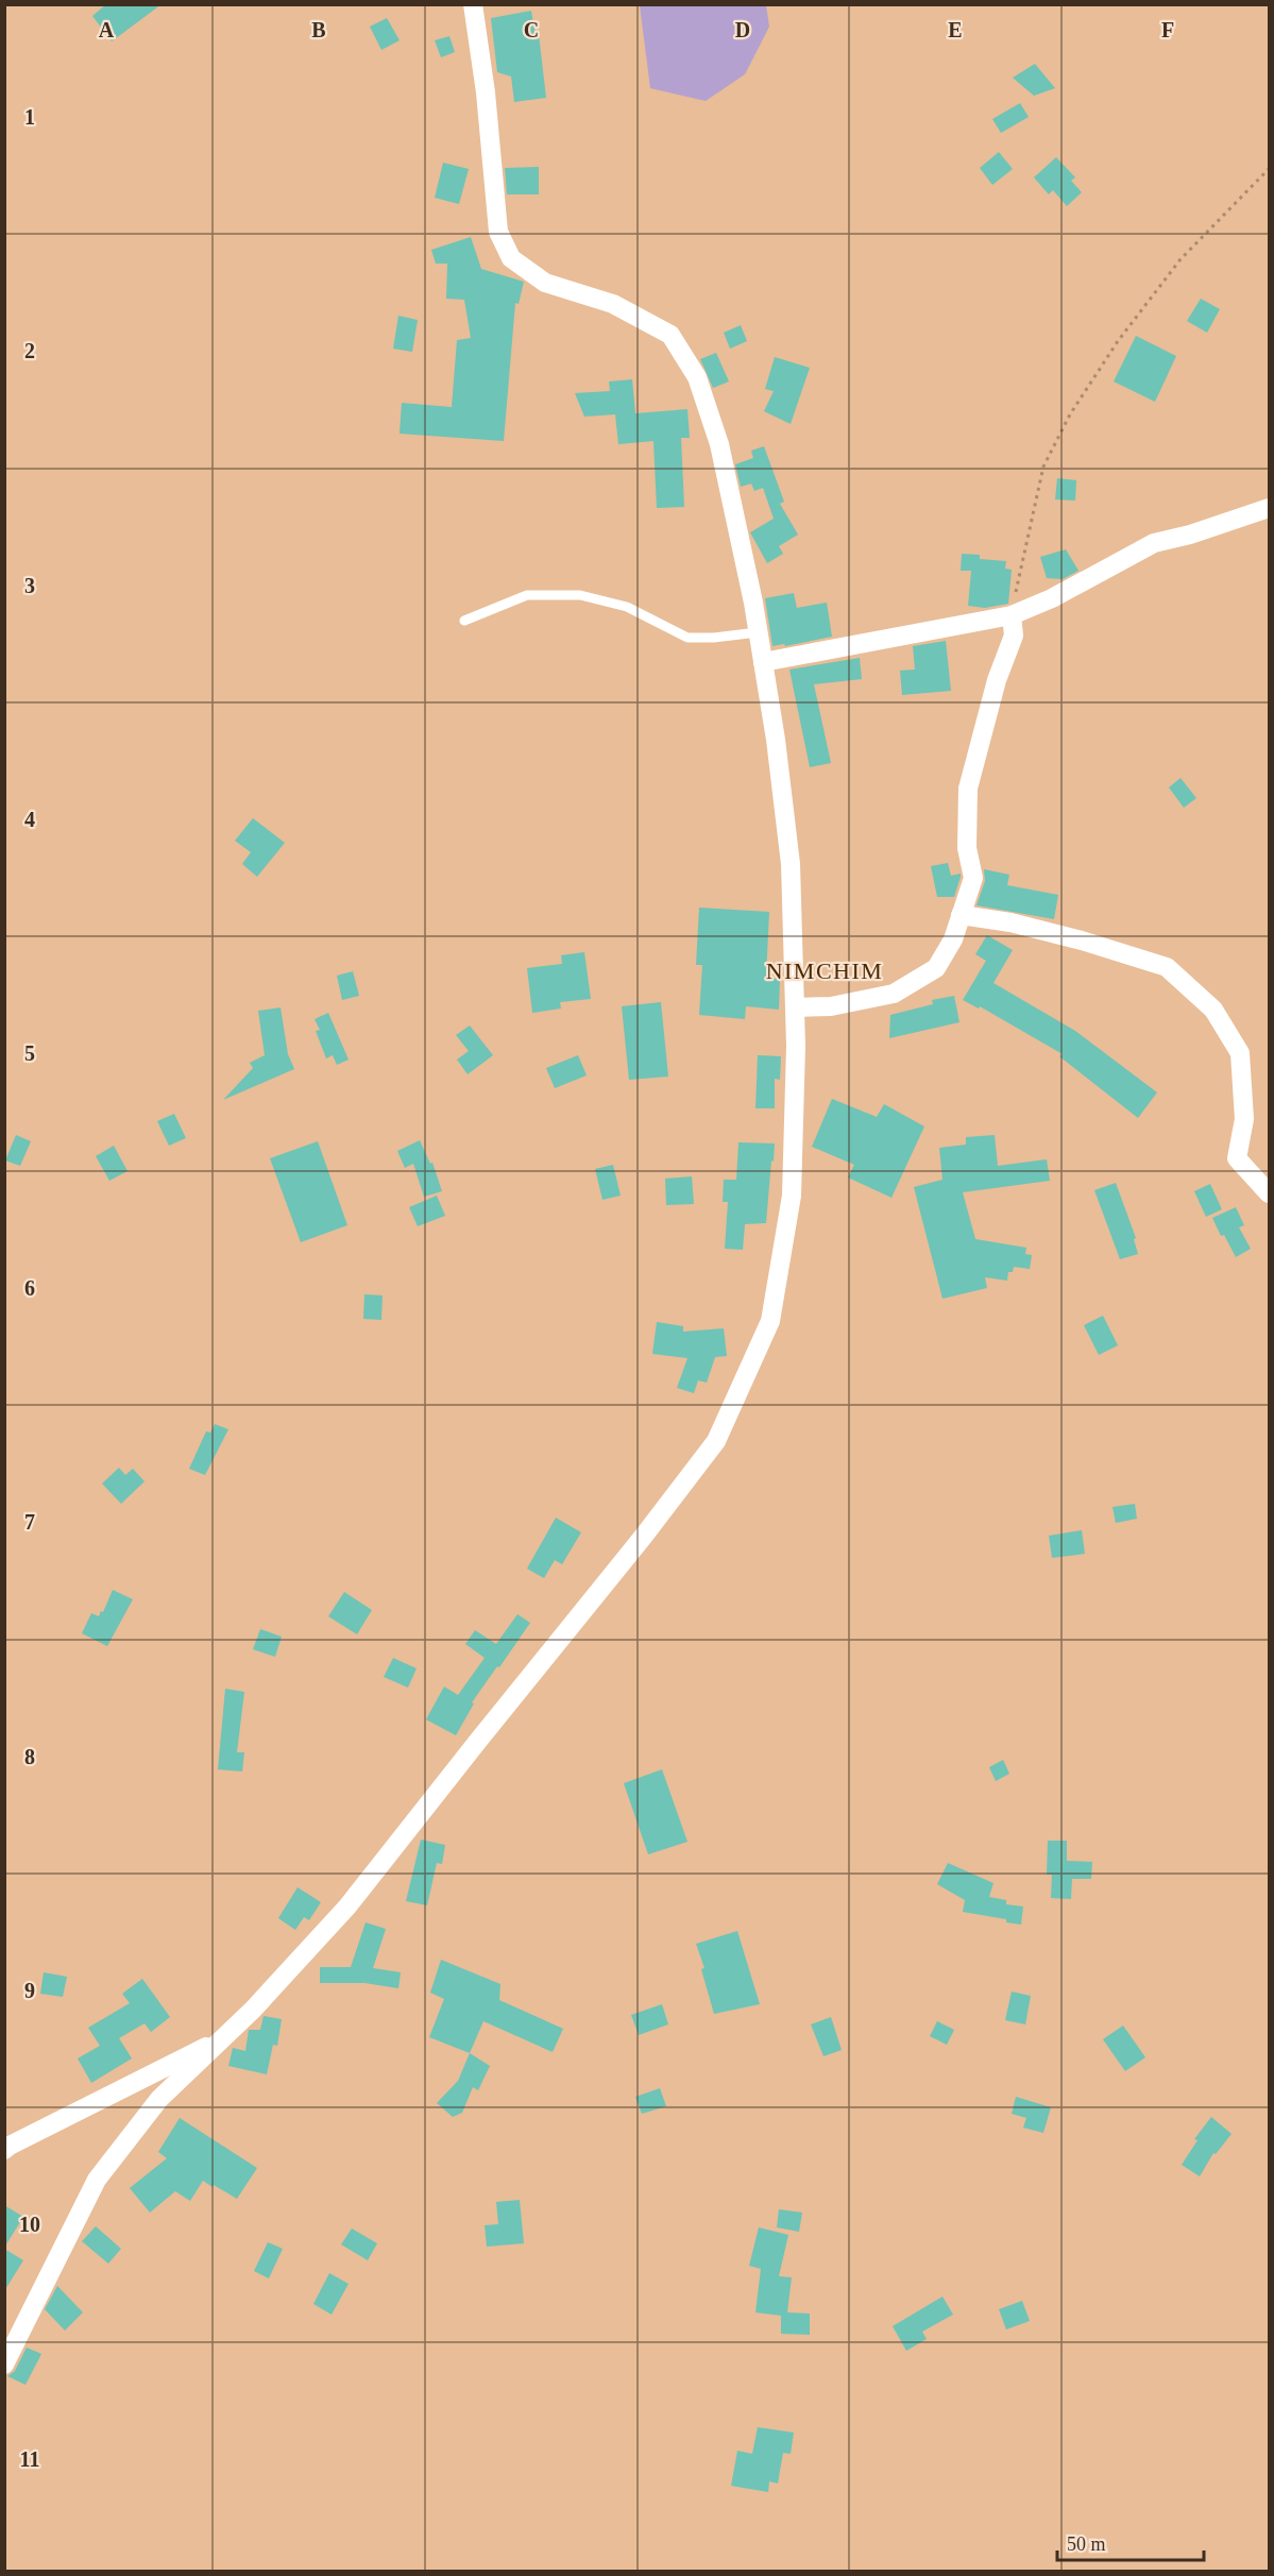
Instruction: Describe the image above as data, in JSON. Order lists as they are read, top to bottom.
{
  "districts": ["NIMCHIM"],
  "scale_bar": "50 m",
  "grid": {
    "columns": [
      "A",
      "B",
      "C",
      "D",
      "E",
      "F"
    ],
    "rows": [
      "1",
      "2",
      "3",
      "4",
      "5",
      "6",
      "7",
      "8",
      "9",
      "10",
      "11"
    ]
  }
}
